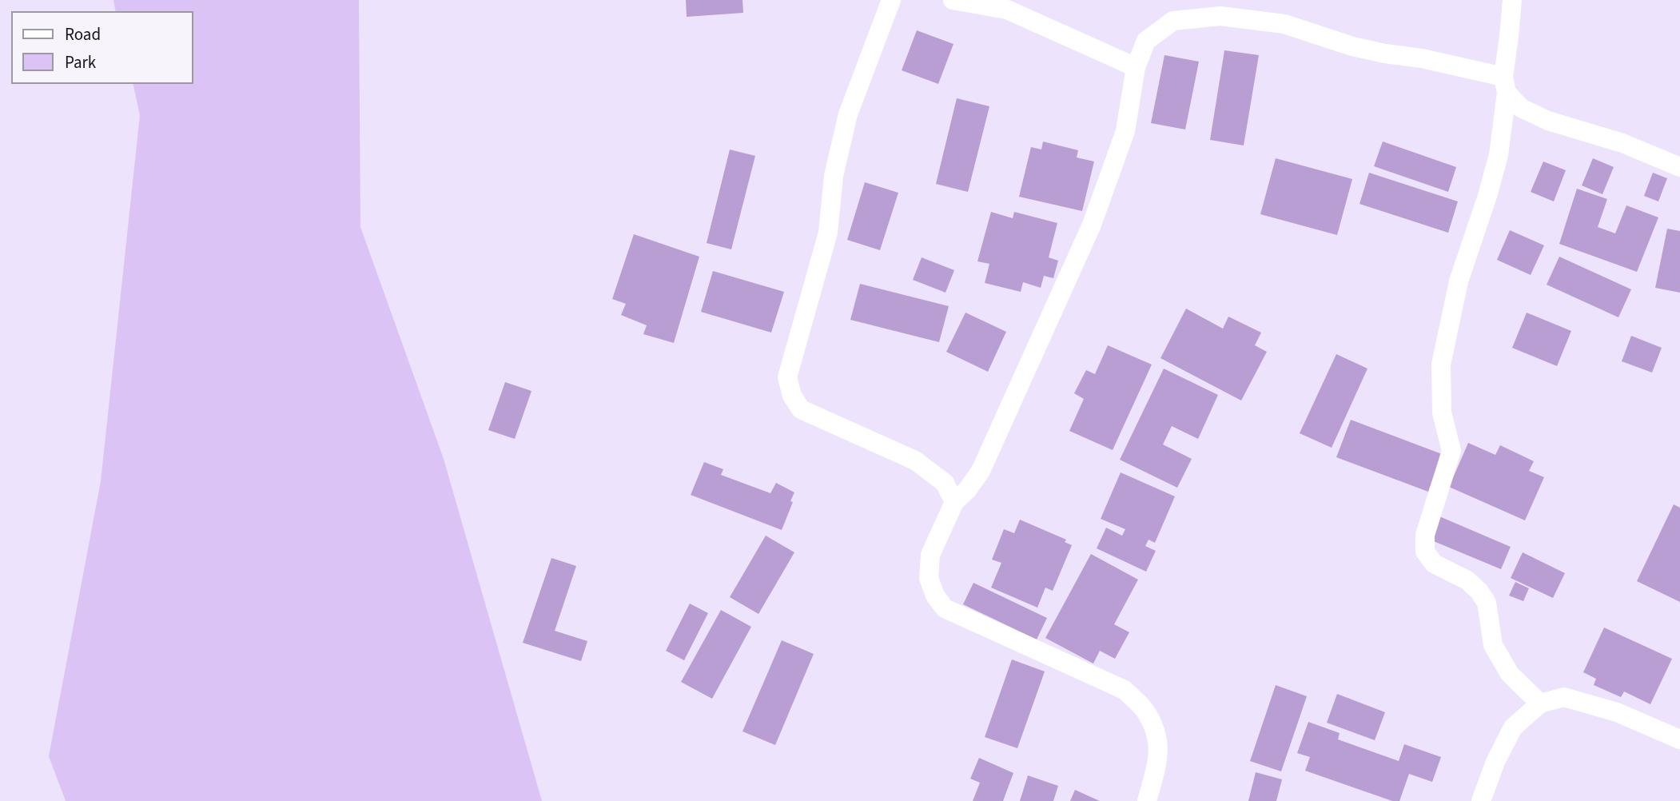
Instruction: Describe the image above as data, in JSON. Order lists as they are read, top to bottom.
{
  "legend": ["Road", "Park"]
}
